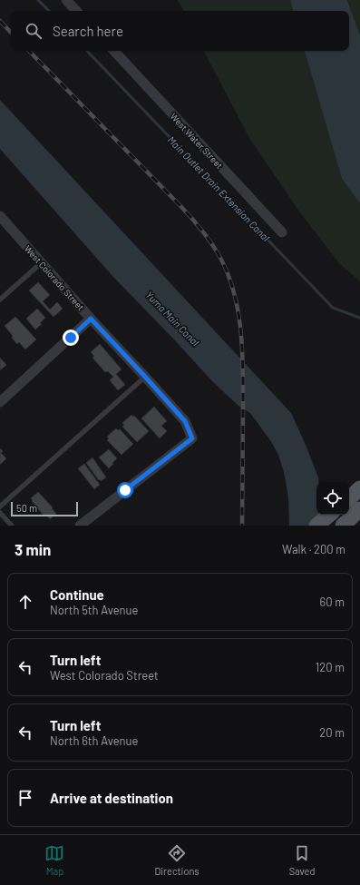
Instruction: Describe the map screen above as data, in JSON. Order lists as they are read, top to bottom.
{
  "streets": {
    "street": ["West Water Street", "West Colorado Street"]
  },
  "water": ["Main Outlet Drain Extension Canal", "Yuma Main Canal"],
  "scale_bar": "50 m",
  "page": {
    "search": "Search here",
    "scale": "50 m",
    "heading": ["3 min", "Walk · 200 m"],
    "list": [
      ["Continue", "North 5th Avenue", "60 m"],
      ["Turn left", "West Colorado Street", "120 m"],
      ["Turn left", "North 6th Avenue", "20 m"],
      "Arrive at destination"
    ],
    "nav": ["Map", "Directions", "Saved"]
  }
}
